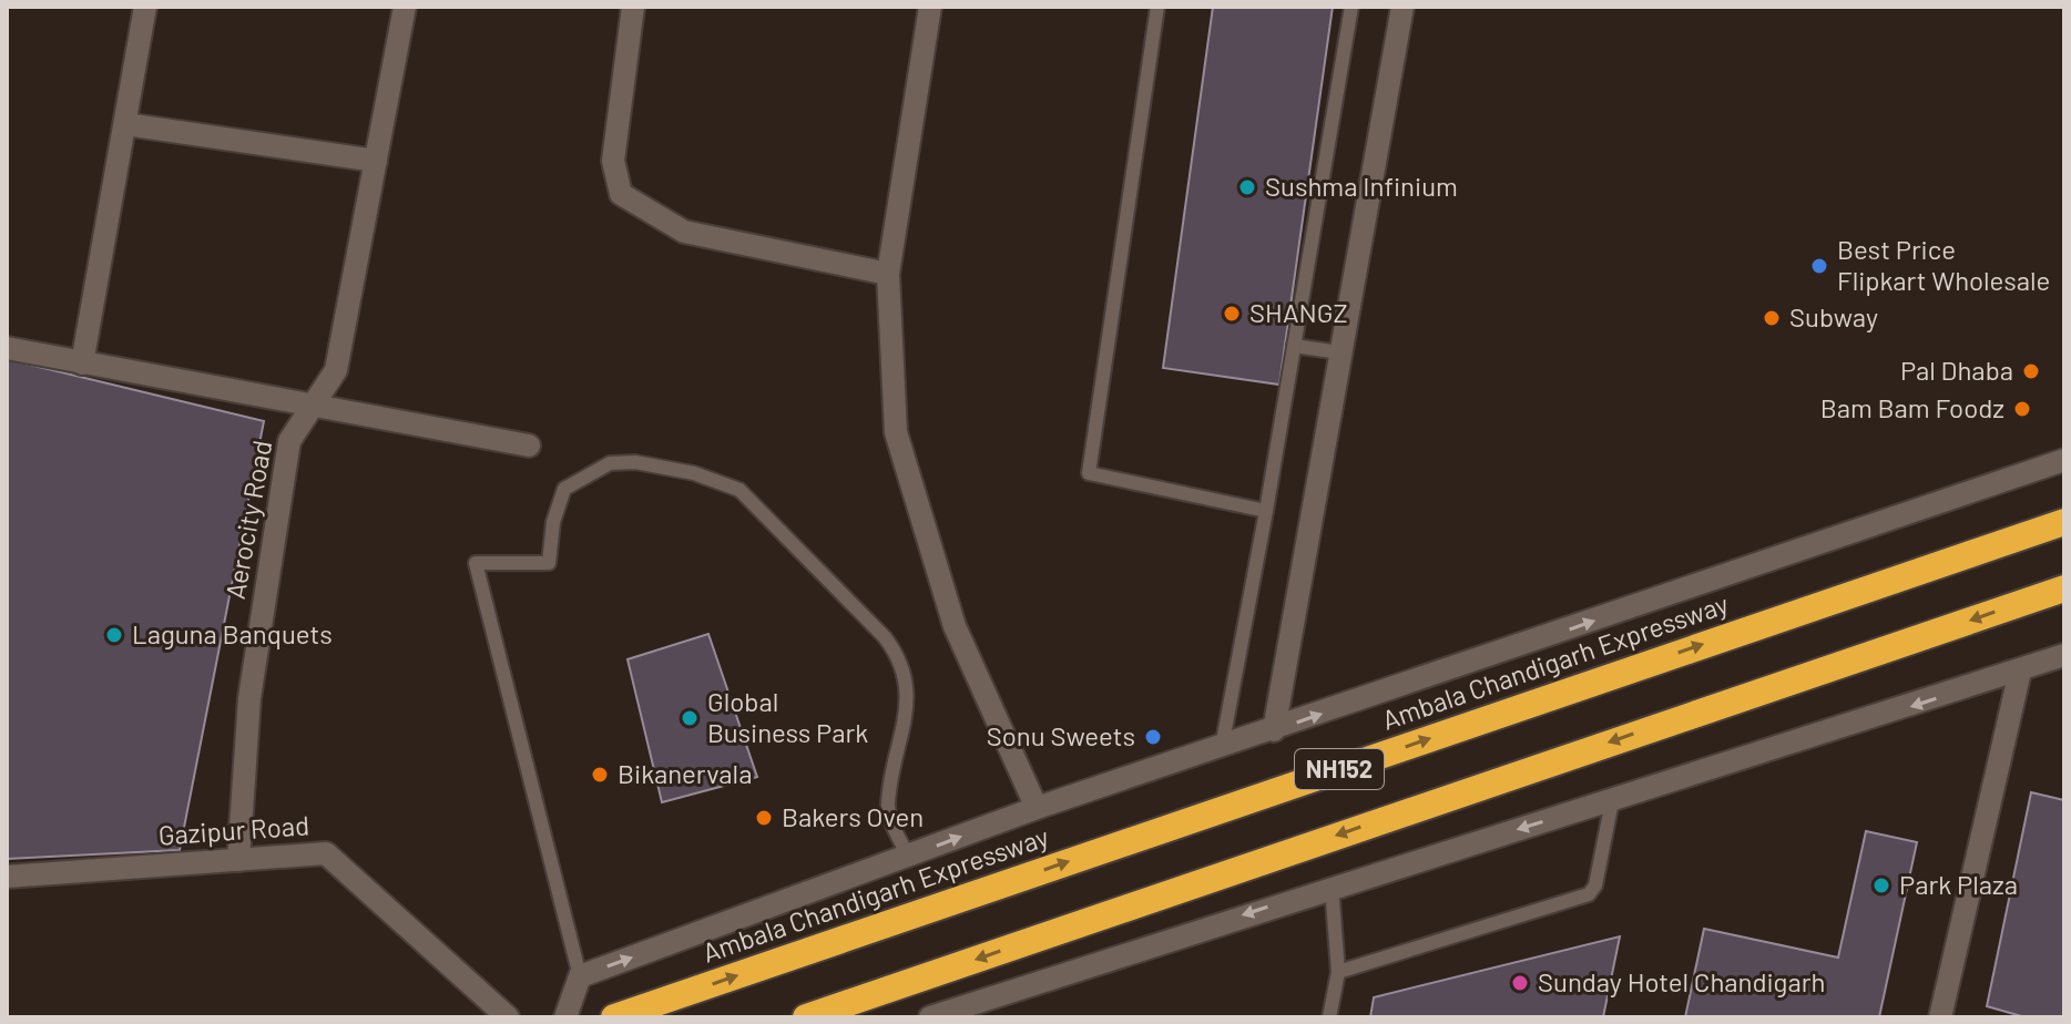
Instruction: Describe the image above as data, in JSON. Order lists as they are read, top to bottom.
{
  "streets": {
    "highway": ["Ambala Chandigarh Expressway", "NH152"],
    "street": ["Aerocity Road", "Gazipur Road"]
  },
  "crossings": [
    ["Aerocity Road", "Gazipur Road"]
  ],
  "places": [
    "Sushma Infinium",
    "Best Price Flipkart Wholesale",
    "SHANGZ",
    "Subway",
    "Pal Dhaba",
    "Bam Bam Foodz",
    "Laguna Banquets",
    "Global Business Park",
    "Sonu Sweets",
    "Bikanervala",
    "Bakers Oven",
    "Park Plaza",
    "Sunday Hotel Chandigarh"
  ]
}
